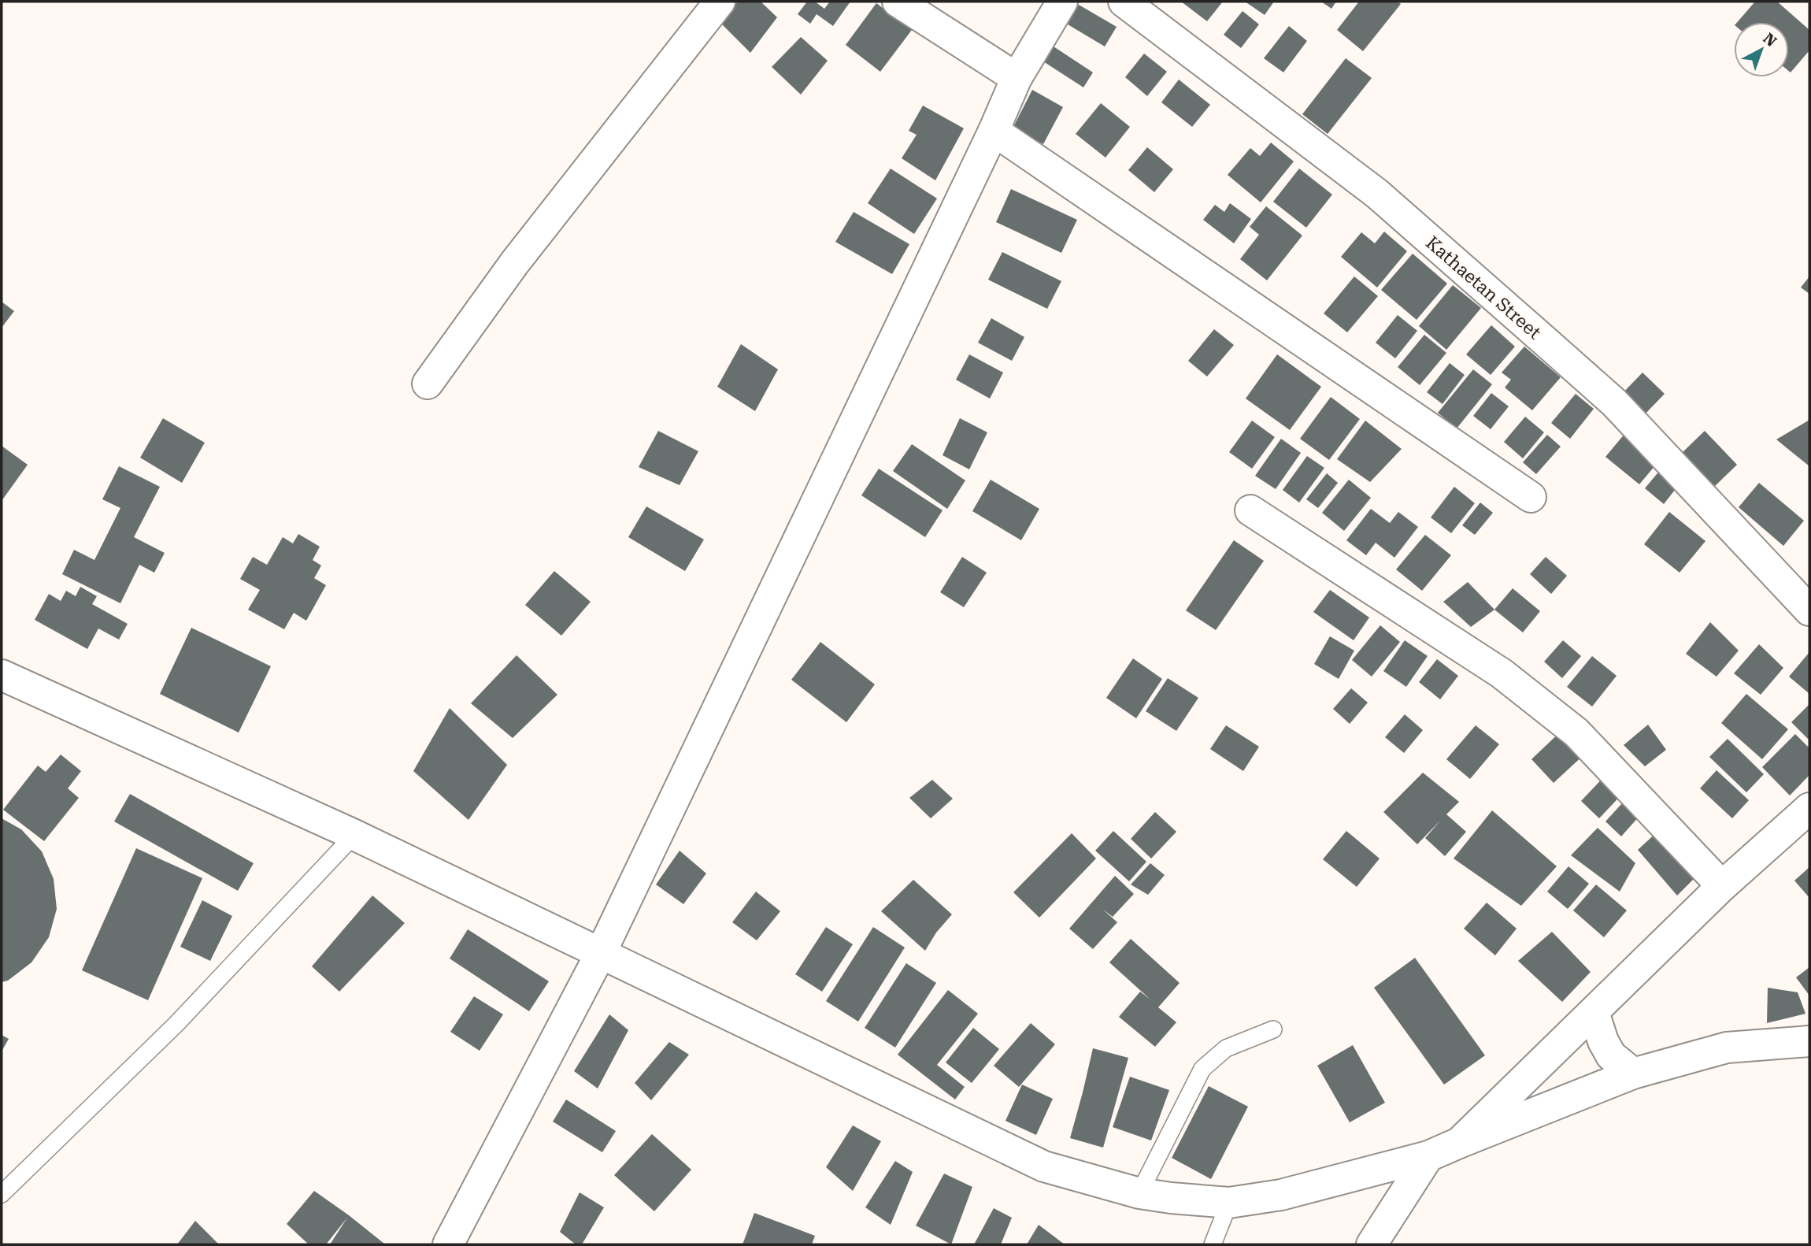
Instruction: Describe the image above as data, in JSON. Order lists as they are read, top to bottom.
{
  "streets": {
    "street": ["Kathaetan Street"]
  },
  "north": "top right"
}
